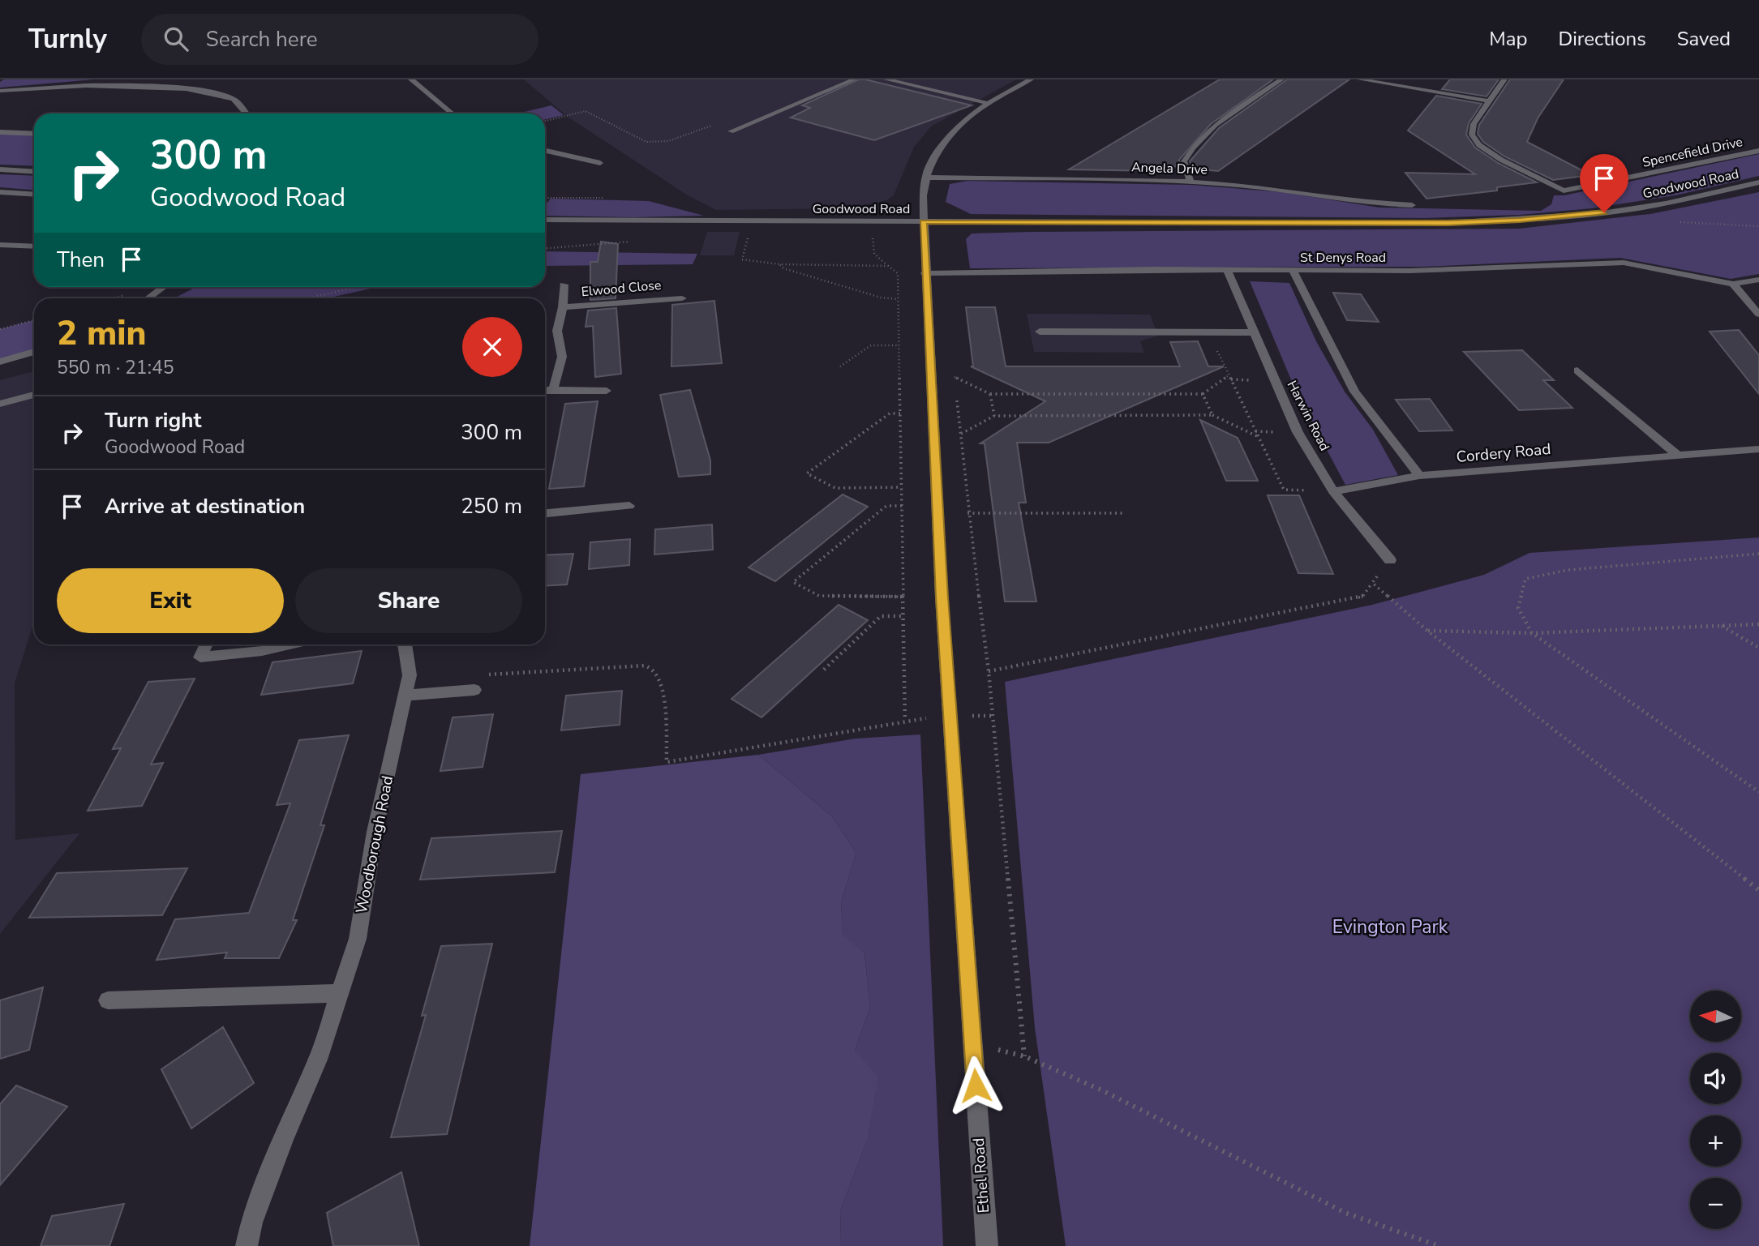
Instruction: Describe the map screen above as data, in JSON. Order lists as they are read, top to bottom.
{
  "streets": {
    "street": [
      "Spencefield Drive",
      "Angela Drive",
      "Goodwood Road",
      "St Denys Road",
      "Elwood Close",
      "Harwin Road",
      "Cordery Road",
      "Woodborough Road",
      "Ethel Road"
    ]
  },
  "crossings": [
    ["Angela Drive", "Ethel Road"],
    ["Goodwood Road", "Ethel Road"],
    ["St Denys Road", "Harwin Road"],
    ["St Denys Road", "Ethel Road"],
    ["Harwin Road", "Cordery Road"]
  ],
  "parks": ["Evington Park"],
  "north": "left",
  "page": {
    "header": "Turnly",
    "search": "Search here",
    "nav": ["Map", "Directions", "Saved"],
    "turn": ["300 m", "Goodwood Road"],
    "then": "Then",
    "heading": ["2 min", "550 m · 21:45"],
    "list": [
      {
        "name": "Turn right",
        "note": "Goodwood Road",
        "value": "300 m"
      },
      {
        "name": "Arrive at destination",
        "value": "250 m"
      }
    ],
    "buttons": ["Exit", "Share"],
    "map_buttons": ["+", "−"]
  }
}
